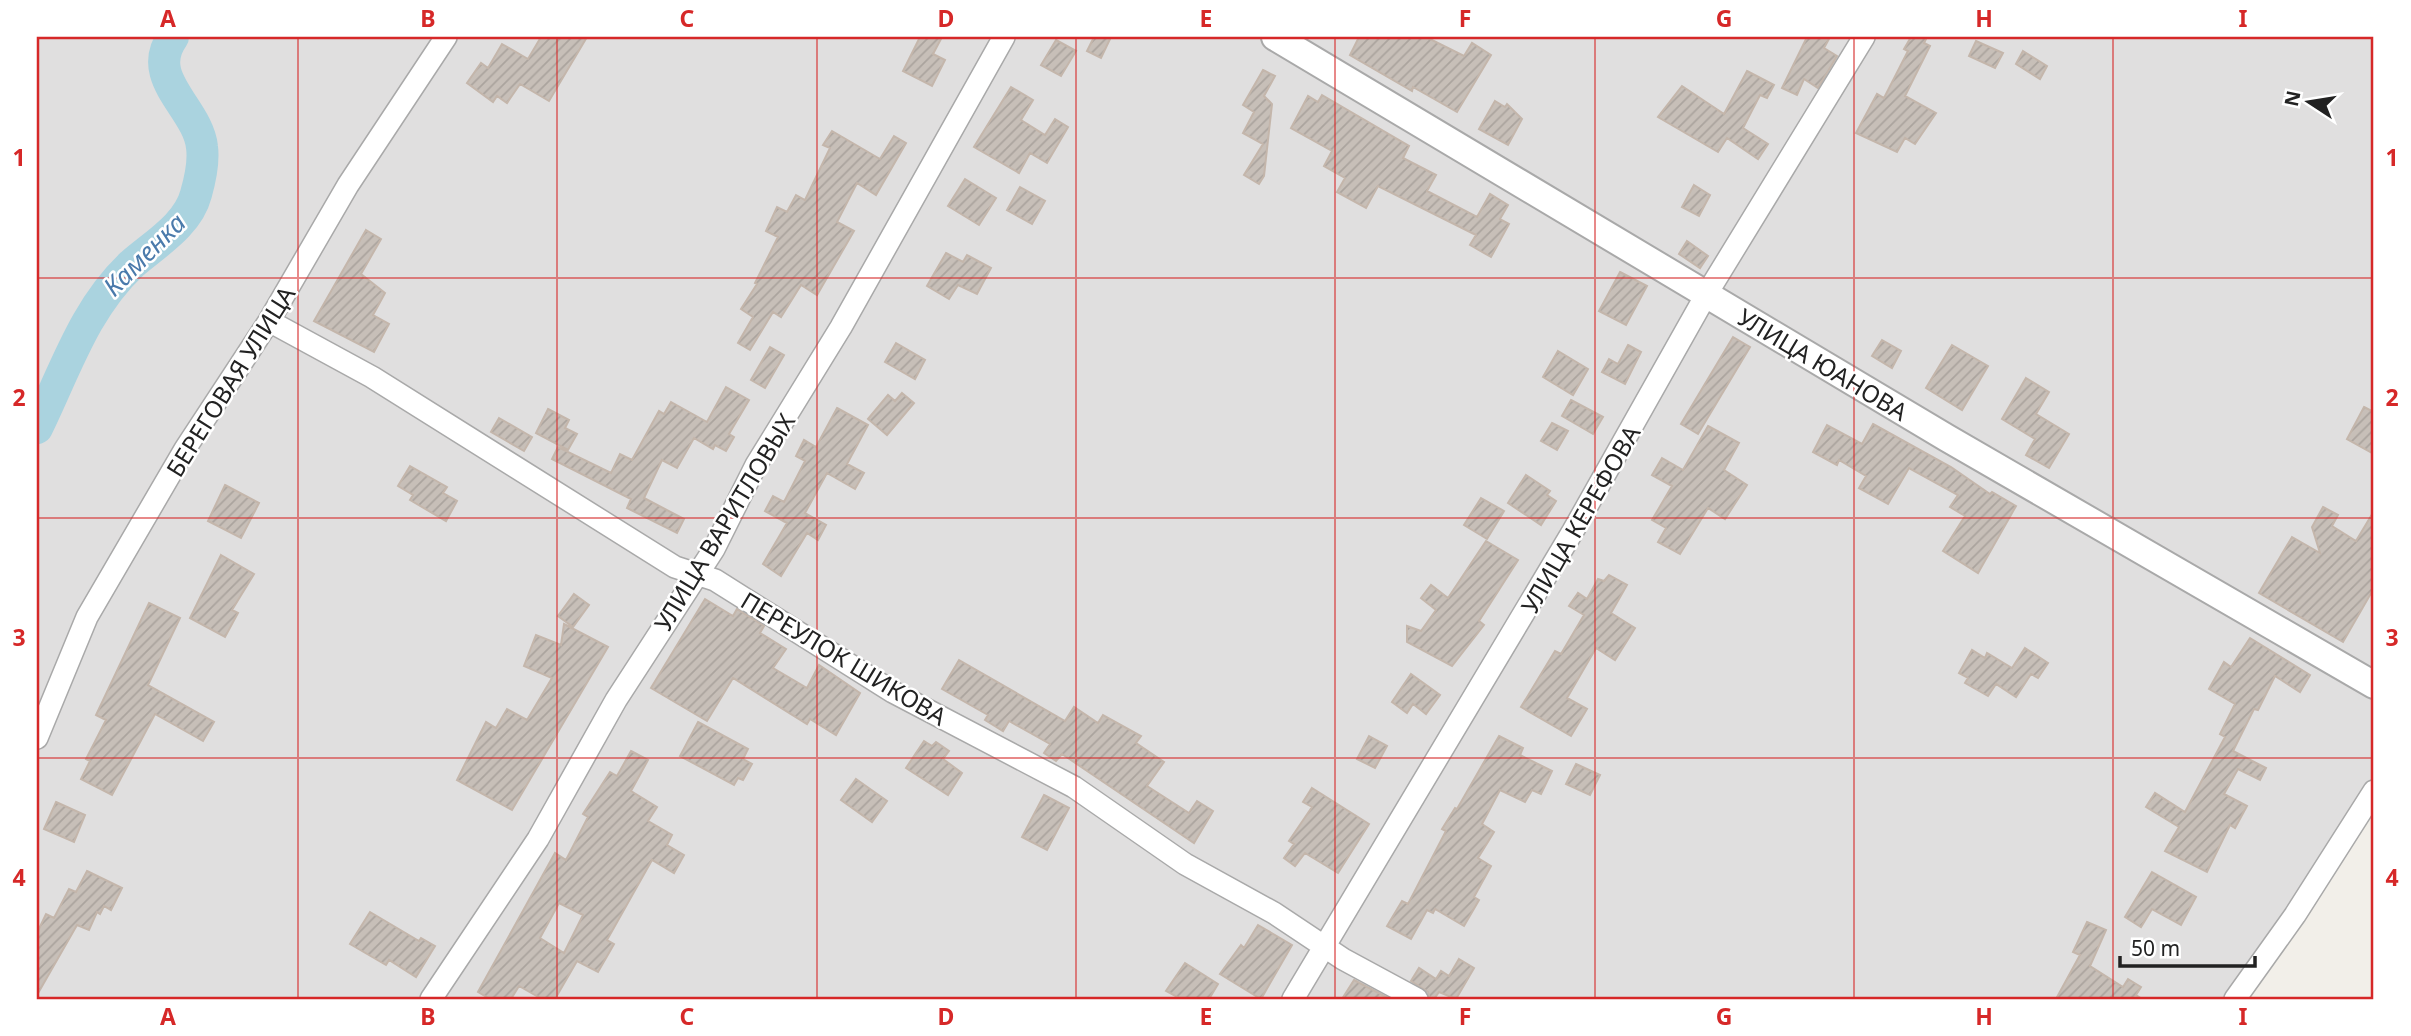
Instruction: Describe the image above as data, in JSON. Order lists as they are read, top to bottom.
{
  "streets": {
    "street": [
      "УЛИЦА ЮАНОВА",
      "БЕРЕГОВАЯ УЛИЦА",
      "УЛИЦА КЕРЕФОВА",
      "УЛИЦА ВАРИТЛОВЫХ",
      "ПЕРЕУЛОК ШИКОВА"
    ]
  },
  "crossings": [
    ["УЛИЦА ЮАНОВА", "УЛИЦА КЕРЕФОВА"],
    ["БЕРЕГОВАЯ УЛИЦА", "ПЕРЕУЛОК ШИКОВА"],
    ["УЛИЦА КЕРЕФОВА", "ПЕРЕУЛОК ШИКОВА"],
    ["УЛИЦА ВАРИТЛОВЫХ", "ПЕРЕУЛОК ШИКОВА"]
  ],
  "water": ["Каменка"],
  "scale_bar": "50 m",
  "north": "left",
  "grid": {
    "columns": [
      "A",
      "B",
      "C",
      "D",
      "E",
      "F",
      "G",
      "H",
      "I"
    ],
    "rows": [
      "1",
      "2",
      "3",
      "4"
    ]
  }
}
